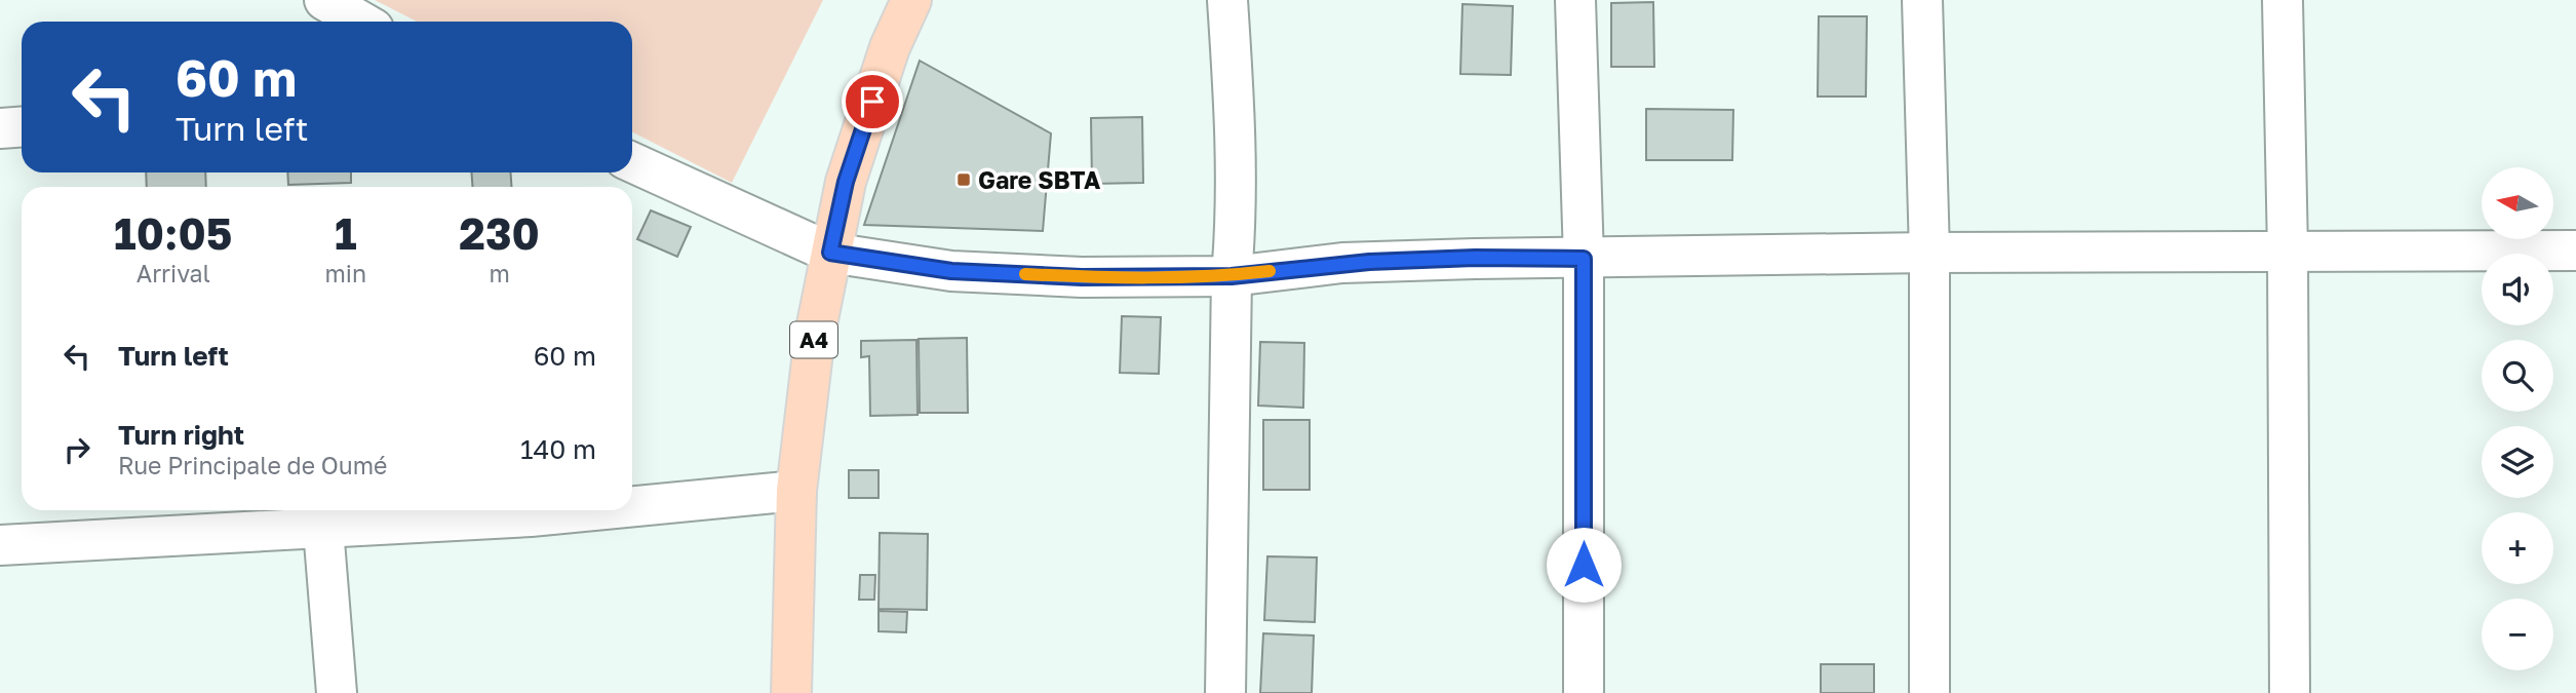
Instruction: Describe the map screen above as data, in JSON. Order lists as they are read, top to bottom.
{
  "streets": {
    "main road": ["A4"]
  },
  "places": {
    "transit": ["Gare SBTA"]
  },
  "north": "left",
  "page": {
    "turn": ["60 m", "Turn left"],
    "map_buttons": ["+", "−"],
    "eta": [
      "10:05",
      "Arrival",
      "1",
      "min",
      "230",
      "m"
    ],
    "list": [
      {
        "name": "Turn left",
        "value": "60 m"
      },
      {
        "name": "Turn right",
        "note": "Rue Principale de Oumé",
        "value": "140 m"
      }
    ]
  }
}
